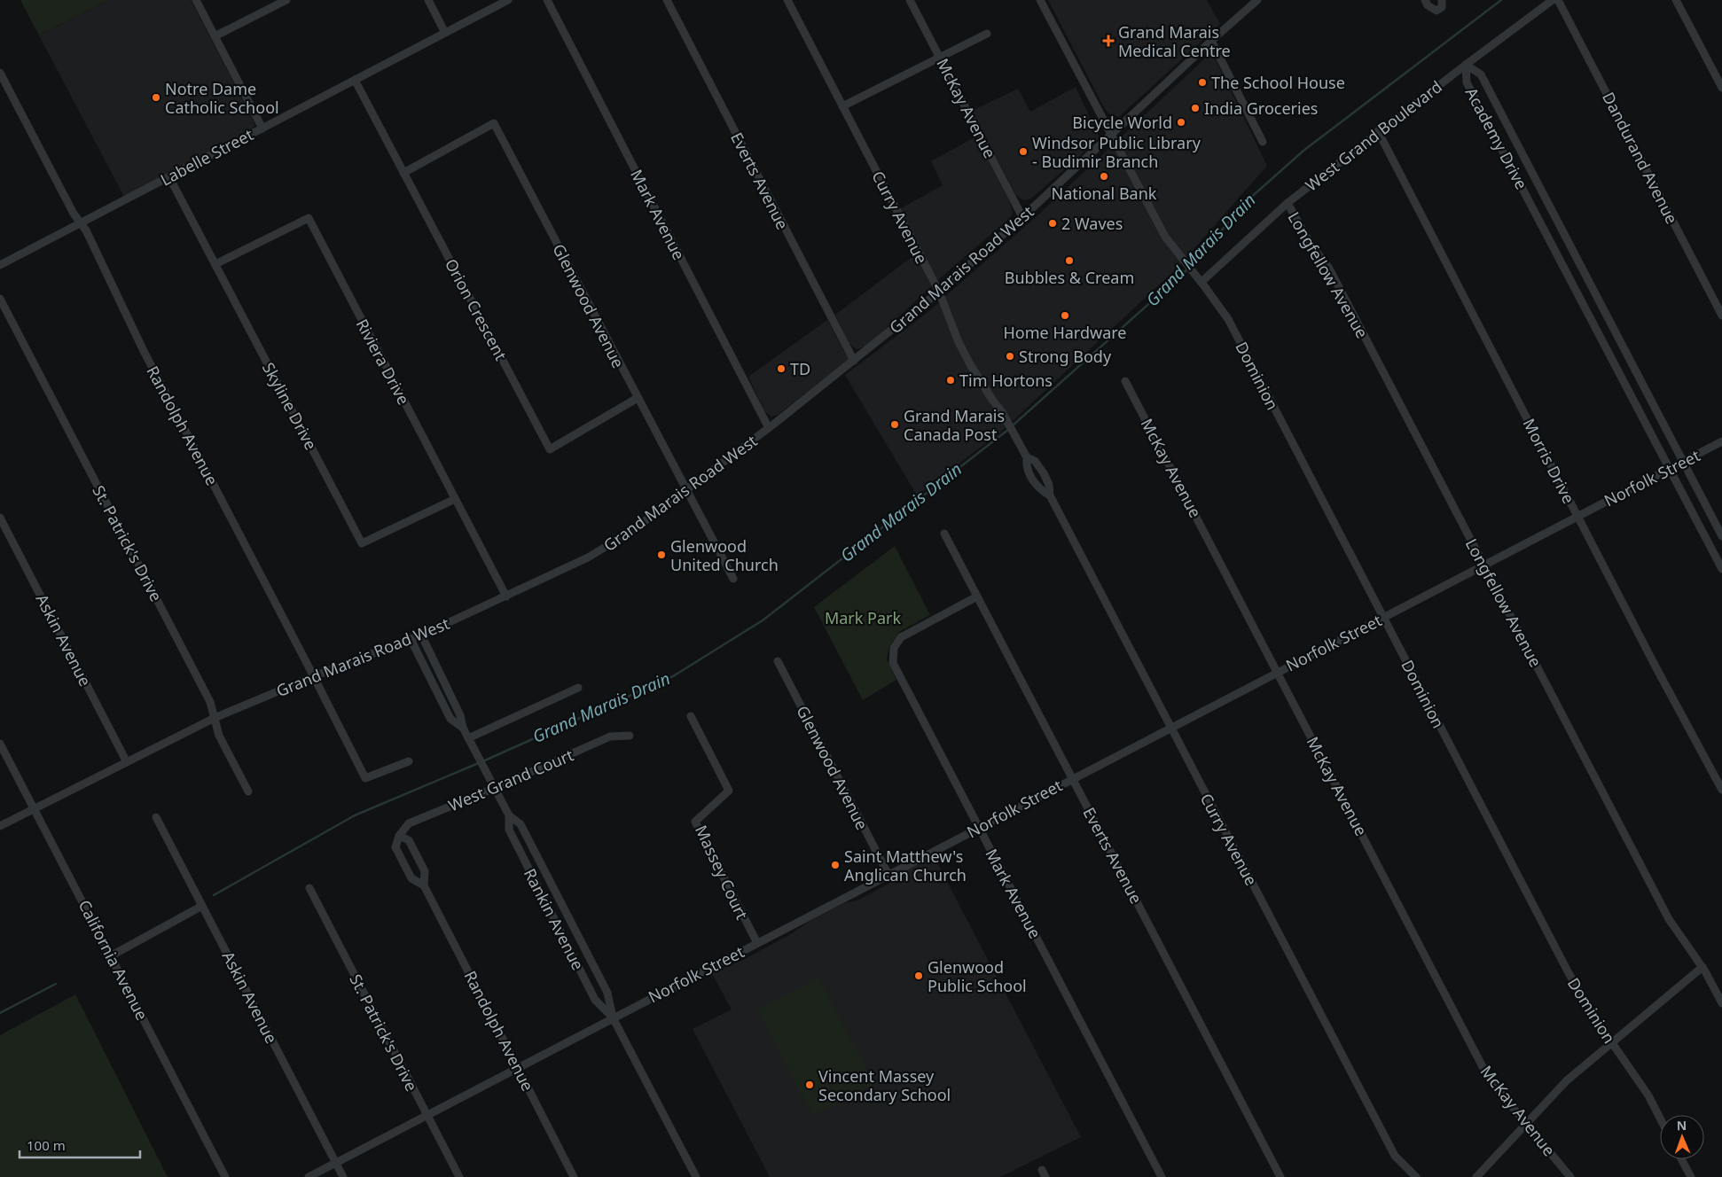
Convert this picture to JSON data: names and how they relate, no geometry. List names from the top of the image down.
{
  "streets": {
    "street": [
      "McKay Avenue",
      "West Grand Boulevard",
      "Academy Drive",
      "Labelle Street",
      "Dandurand Avenue",
      "Everts Avenue",
      "Mark Avenue",
      "Curry Avenue",
      "Grand Marais Road West",
      "Longfellow Avenue",
      "Glenwood Avenue",
      "Orion Crescent",
      "Riviera Drive",
      "Dominion",
      "Skyline Drive",
      "Randolph Avenue",
      "Morris Drive",
      "Norfolk Street",
      "St. Patrick's Drive",
      "Askin Avenue",
      "West Grand Court",
      "Massey Court",
      "Rankin Avenue",
      "California Avenue"
    ]
  },
  "crossings": [
    ["McKay Avenue", "Grand Marais Road West"],
    ["McKay Avenue", "Norfolk Street"],
    ["West Grand Boulevard", "Academy Drive"],
    ["West Grand Boulevard", "Longfellow Avenue"],
    ["West Grand Boulevard", "Dominion"],
    ["West Grand Boulevard", "Morris Drive"],
    ["Academy Drive", "Norfolk Street"],
    ["Labelle Street", "Orion Crescent"],
    ["Labelle Street", "Skyline Drive"],
    ["Labelle Street", "Randolph Avenue"],
    ["Everts Avenue", "Mark Avenue"],
    ["Everts Avenue", "Grand Marais Road West"],
    ["Everts Avenue", "Norfolk Street"],
    ["Mark Avenue", "Grand Marais Road West"],
    ["Mark Avenue", "Norfolk Street"],
    ["Curry Avenue", "Grand Marais Road West"],
    ["Curry Avenue", "Norfolk Street"],
    ["Grand Marais Road West", "Glenwood Avenue"],
    ["Grand Marais Road West", "Riviera Drive"],
    ["Grand Marais Road West", "Dominion"],
    ["Grand Marais Road West", "Randolph Avenue"],
    ["Grand Marais Road West", "St. Patrick's Drive"],
    ["Grand Marais Road West", "Askin Avenue"],
    ["Grand Marais Road West", "Rankin Avenue"],
    ["Grand Marais Road West", "California Avenue"],
    ["Longfellow Avenue", "Norfolk Street"],
    ["Glenwood Avenue", "Orion Crescent"],
    ["Glenwood Avenue", "Norfolk Street"],
    ["Riviera Drive", "Skyline Drive"],
    ["Dominion", "Norfolk Street"],
    ["Randolph Avenue", "Norfolk Street"],
    ["Randolph Avenue", "West Grand Court"],
    ["Morris Drive", "Norfolk Street"],
    ["Norfolk Street", "St. Patrick's Drive"],
    ["Norfolk Street", "Askin Avenue"],
    ["Norfolk Street", "Massey Court"],
    ["Norfolk Street", "Rankin Avenue"],
    ["West Grand Court", "Rankin Avenue"]
  ],
  "water": ["Grand Marais Drain"],
  "parks": ["Mark Park"],
  "places": {
    "health": ["Grand Marais Medical Centre"],
    "other": [
      "The School House",
      "Notre Dame Catholic School",
      "India Groceries",
      "Bicycle World",
      "Windsor Public Library - Budimir Branch",
      "National Bank",
      "2 Waves",
      "Bubbles & Cream",
      "Home Hardware",
      "Strong Body",
      "TD",
      "Tim Hortons",
      "Grand Marais Canada Post",
      "Glenwood United Church",
      "Saint Matthew's Anglican Church",
      "Glenwood Public School",
      "Vincent Massey Secondary School"
    ]
  },
  "scale_bar": "100 m",
  "north": "top"
}
